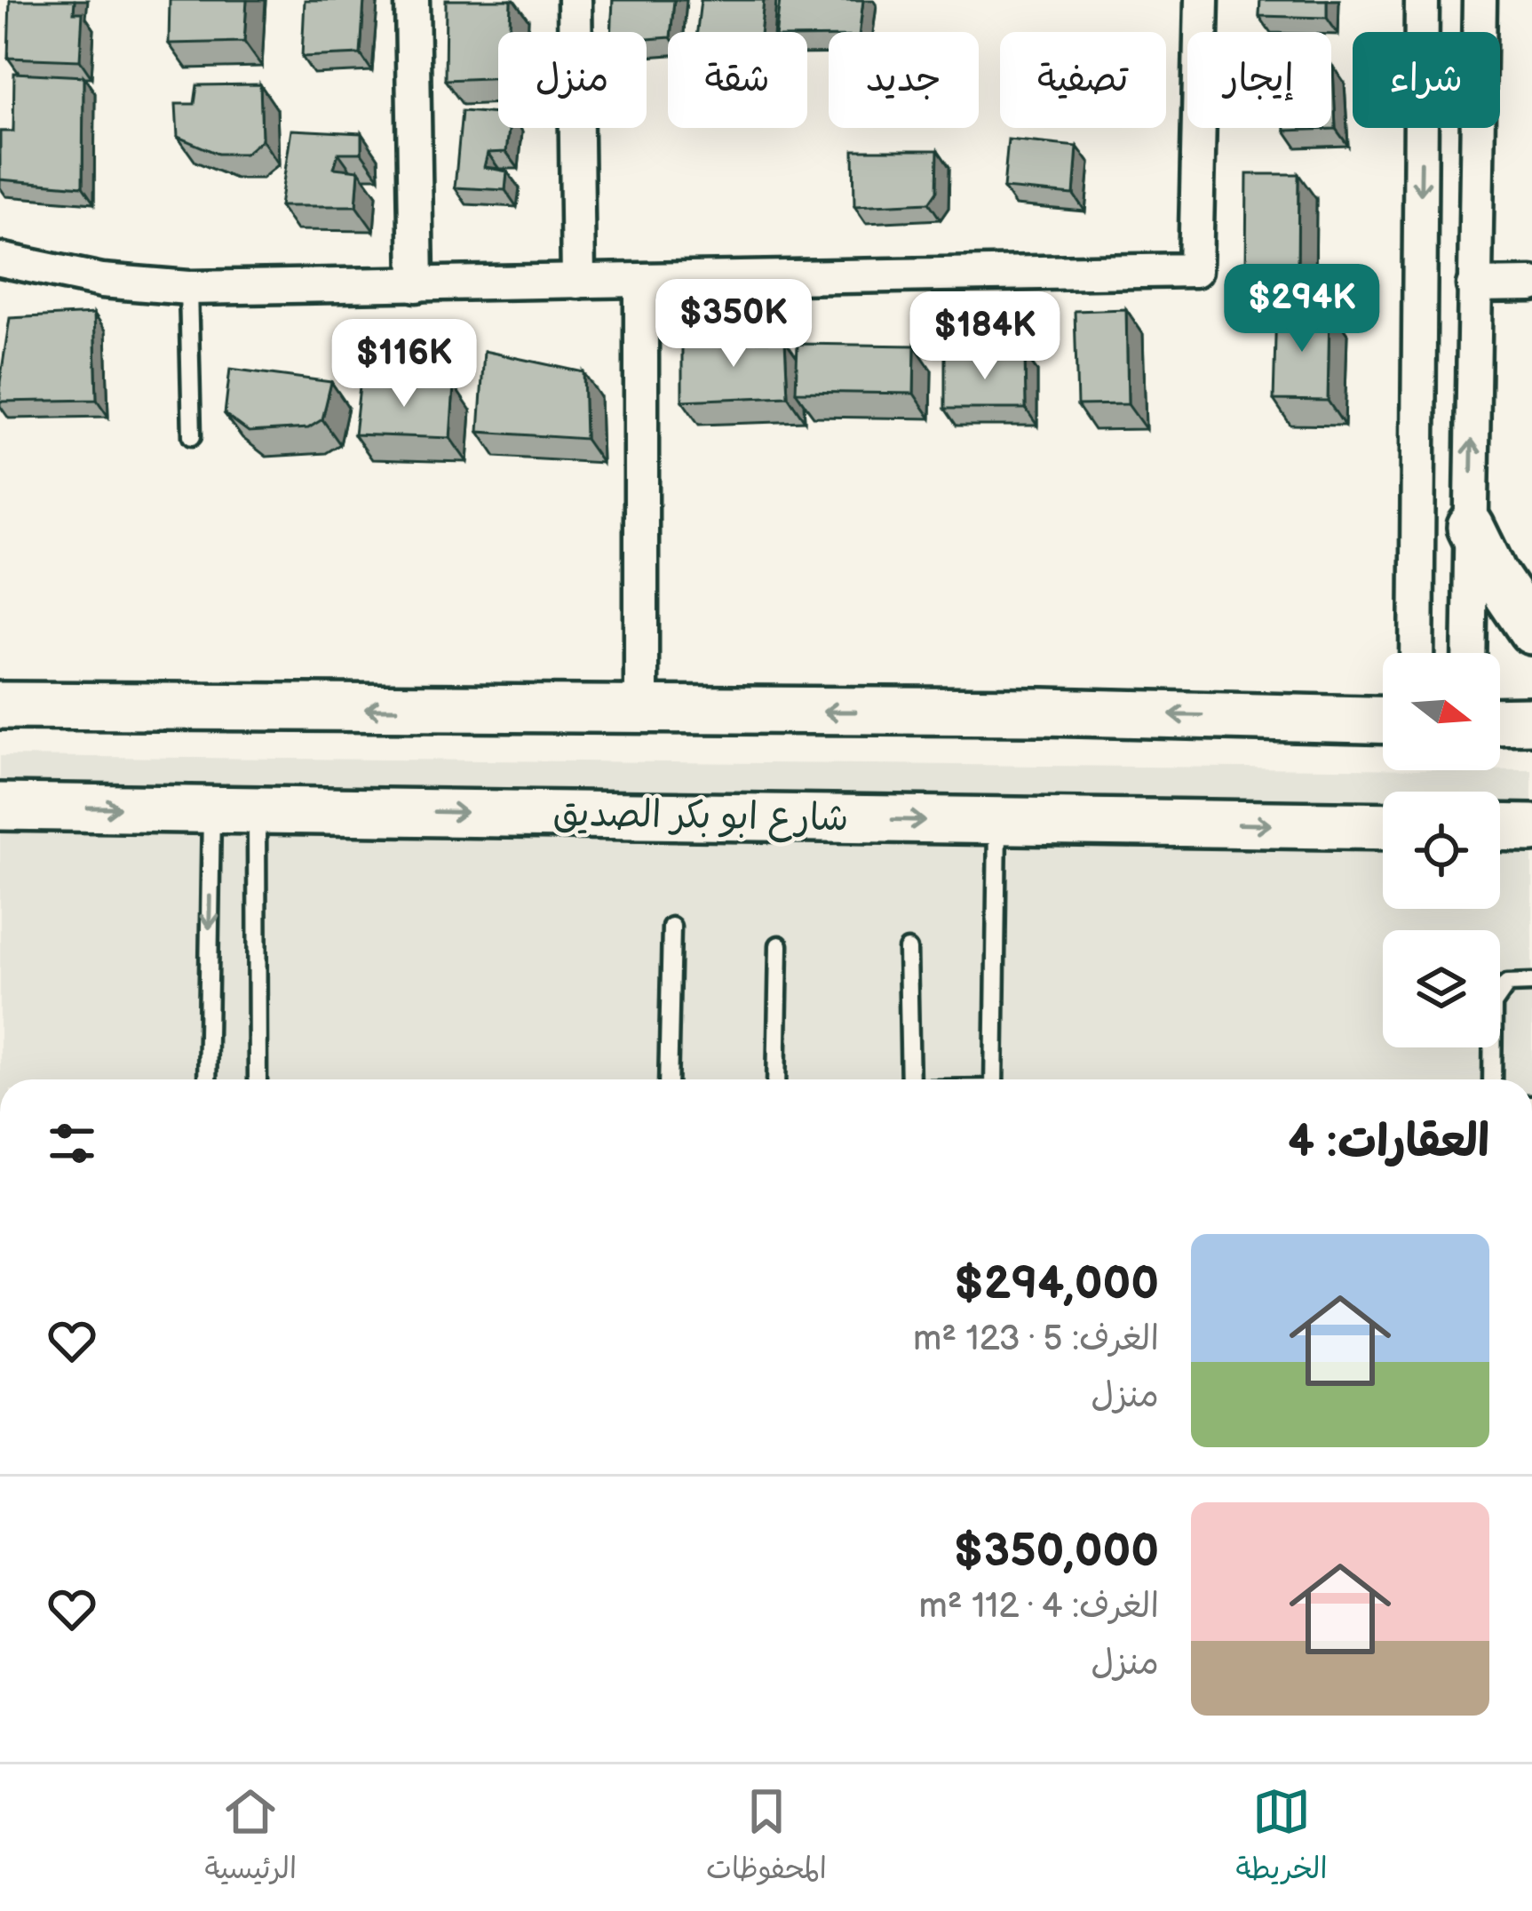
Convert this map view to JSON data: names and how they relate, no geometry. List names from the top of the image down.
{
  "streets": {
    "main road": ["شارع ابو بكر الصديق"]
  },
  "north": "right",
  "page": {
    "chip": [
      "شراء",
      "إيجار",
      "تصفية",
      "جديد",
      "شقة",
      "منزل"
    ],
    "price": [
      "$294K",
      "$350K",
      "$184K",
      "$116K"
    ],
    "heading": "العقارات: 4",
    "list": [
      {
        "name": "$294,000",
        "note": "الغرف: 5 · 123 m² · منزل"
      },
      {
        "name": "$350,000",
        "note": "الغرف: 4 · 112 m² · منزل"
      }
    ],
    "tabs": ["الخريطة", "المحفوظات", "الرئيسية"]
  }
}
